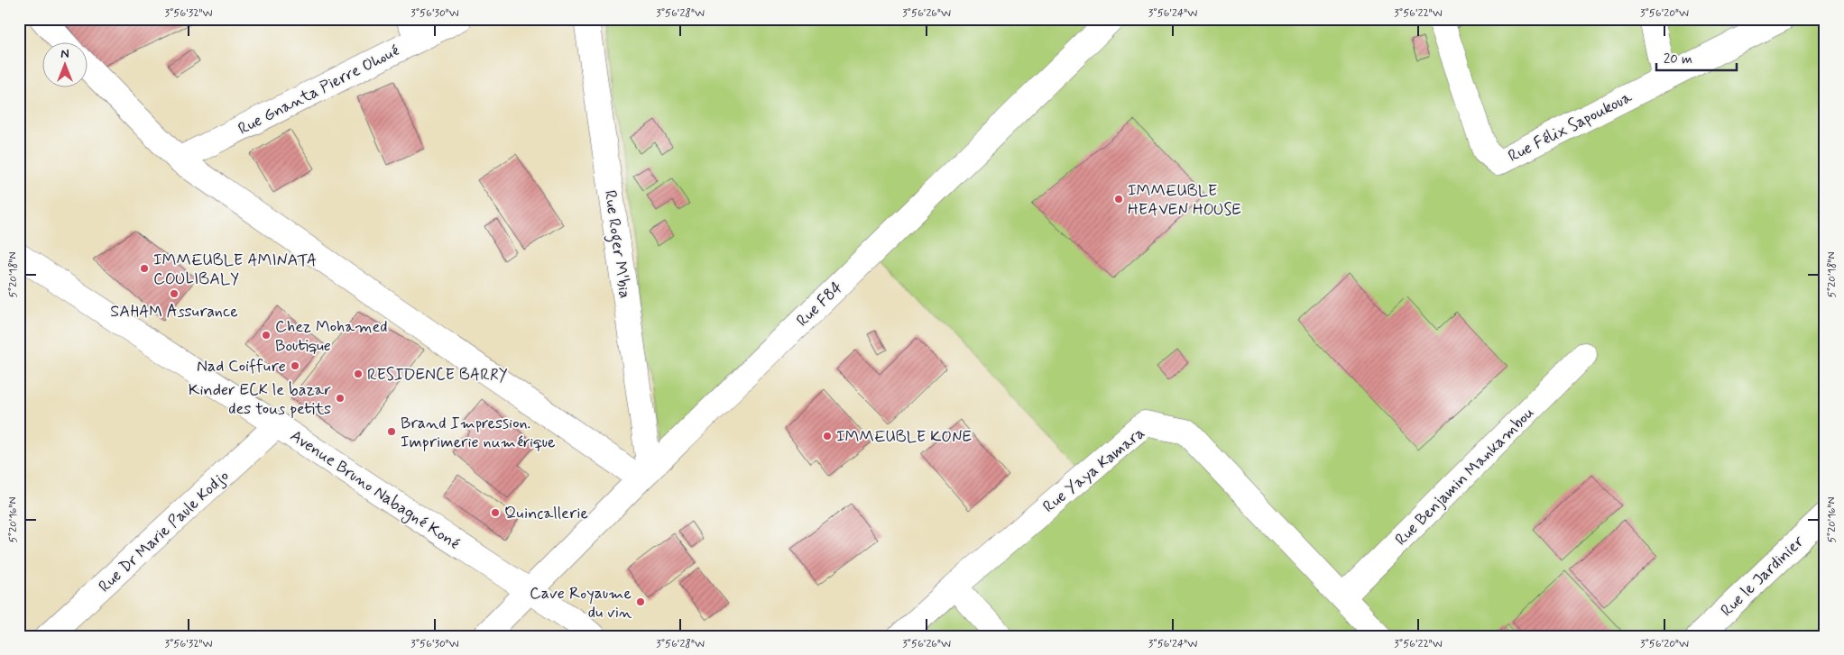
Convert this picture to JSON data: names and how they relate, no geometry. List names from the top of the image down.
{
  "streets": {
    "street": [
      "Rue Gnanta Pierre Ohoué",
      "Rue Félix Sapoukoua",
      "Rue Roger M'bia",
      "Rue F84",
      "Rue Yaya Kamara",
      "Rue Benjamin Mankambou",
      "Avenue Bruno Nabagné Koné",
      "Rue Dr Marie Paule Kodjo",
      "Rue le Jardinier"
    ]
  },
  "crossings": [
    ["Rue Roger M'bia", "Rue F84"],
    ["Rue F84", "Avenue Bruno Nabagné Koné"],
    ["Rue Yaya Kamara", "Rue Benjamin Mankambou"],
    ["Avenue Bruno Nabagné Koné", "Rue Dr Marie Paule Kodjo"]
  ],
  "places": [
    "IMMEUBLE HEAVEN HOUSE",
    "IMMEUBLE AMINATA COULIBALY",
    "SAHAM Assurance",
    "Chez Mohamed Boutique",
    "Nad Coiffure",
    "RESIDENCE BARRY",
    "Kinder ECK le bazar des tous petits",
    "Brand Impression. Imprimerie numérique",
    "IMMEUBLE KONE",
    "Quincallerie",
    "Cave Royaume du vin"
  ],
  "scale_bar": "20 m",
  "north": "top",
  "coordinates": [
    "3°56'32\"W",
    "3°56'30\"W",
    "3°56'28\"W",
    "3°56'26\"W",
    "3°56'24\"W",
    "3°56'22\"W",
    "3°56'20\"W",
    "5°20'18\"N",
    "5°20'16\"N"
  ]
}
